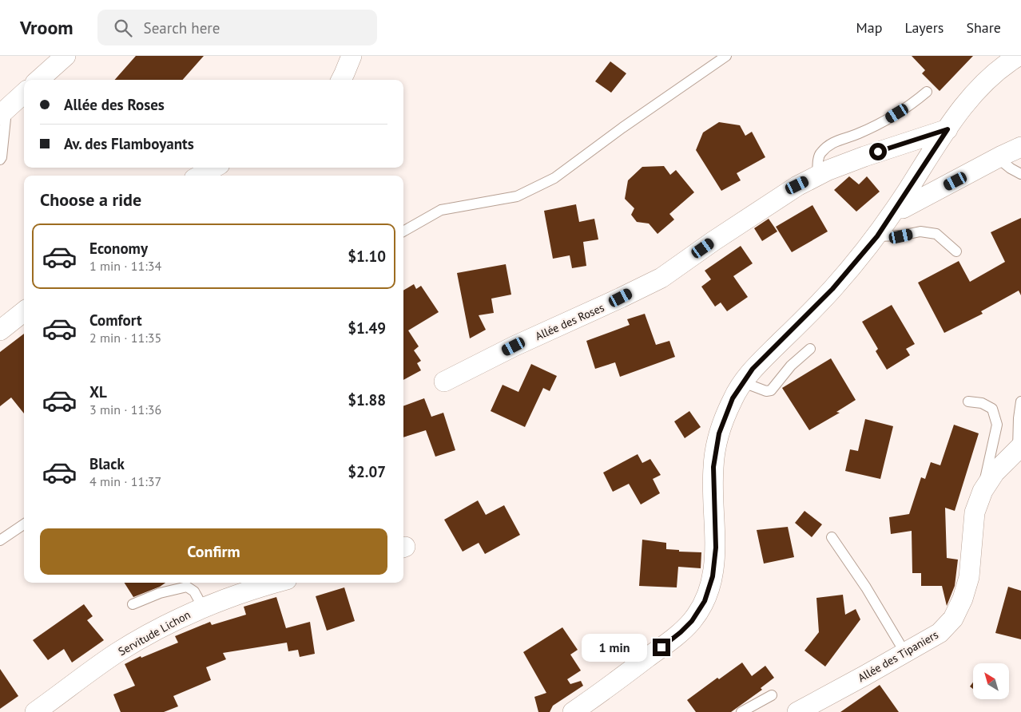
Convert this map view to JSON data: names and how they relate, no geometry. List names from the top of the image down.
{
  "streets": {
    "street": ["Allée des Roses", "Servitude Lichon", "Allée des Tipaniers"]
  },
  "north": "top left",
  "page": {
    "header": "Vroom",
    "search": "Search here",
    "nav": ["Map", "Layers", "Share"],
    "banner": ["Allée des Roses", "Av. des Flamboyants"],
    "heading": "Choose a ride",
    "list": [
      {
        "name": "Economy",
        "note": "1 min · 11:34",
        "value": "$1.10"
      },
      {
        "name": "Comfort",
        "note": "2 min · 11:35",
        "value": "$1.49"
      },
      {
        "name": "XL",
        "note": "3 min · 11:36",
        "value": "$1.88"
      },
      {
        "name": "Black",
        "note": "4 min · 11:37",
        "value": "$2.07"
      }
    ],
    "buttons": "Confirm",
    "bubble": "1 min"
  }
}
